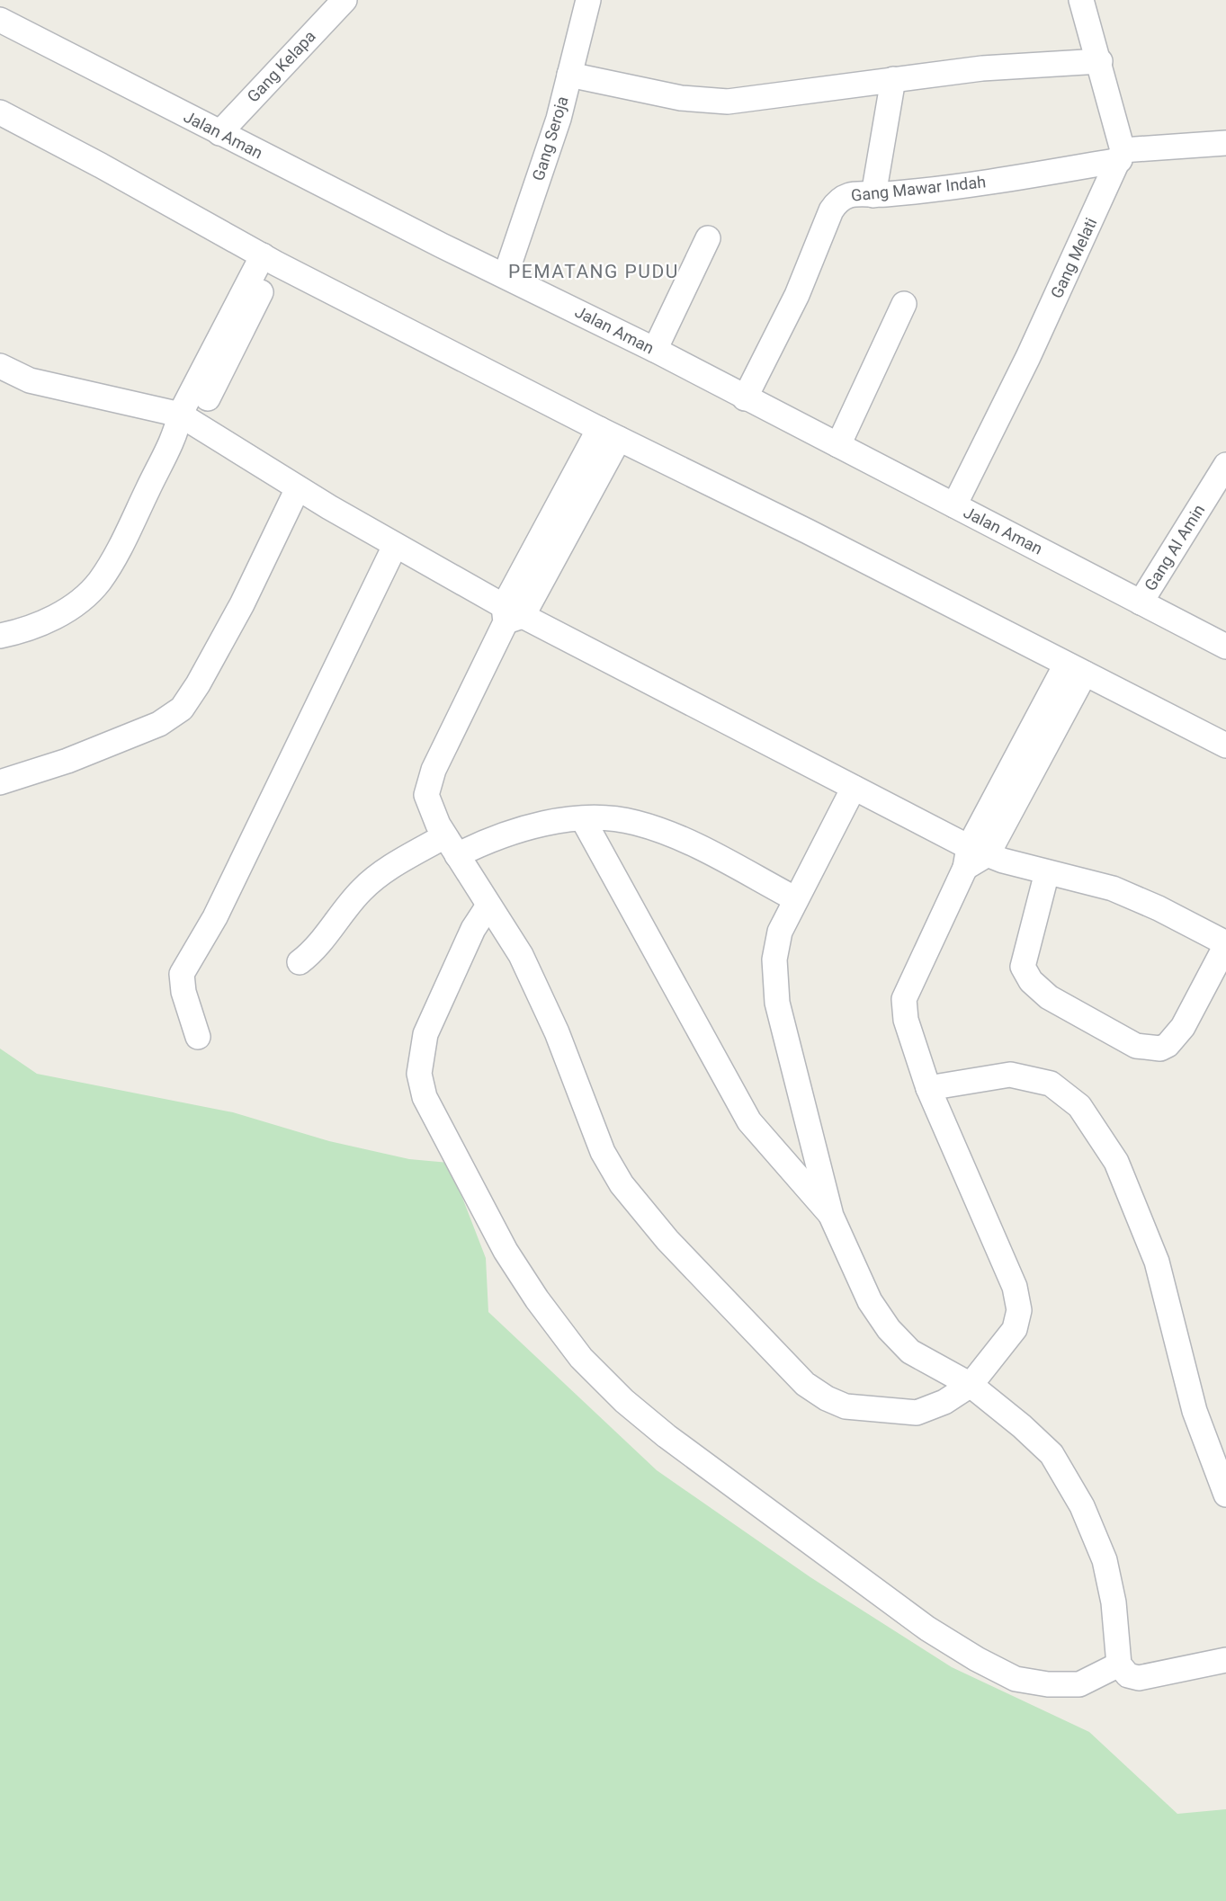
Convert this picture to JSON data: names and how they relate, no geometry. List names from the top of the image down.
{
  "streets": {
    "street": [
      "Gang Kelapa",
      "Jalan Aman",
      "Gang Seroja",
      "Gang Mawar Indah",
      "Gang Melati",
      "Gang Al Amin"
    ]
  },
  "crossings": [
    ["Gang Kelapa", "Jalan Aman"],
    ["Jalan Aman", "Gang Seroja"],
    ["Jalan Aman", "Gang Mawar Indah"],
    ["Jalan Aman", "Gang Melati"],
    ["Jalan Aman", "Gang Al Amin"],
    ["Gang Mawar Indah", "Gang Melati"]
  ],
  "districts": ["PEMATANG PUDU"]
}
